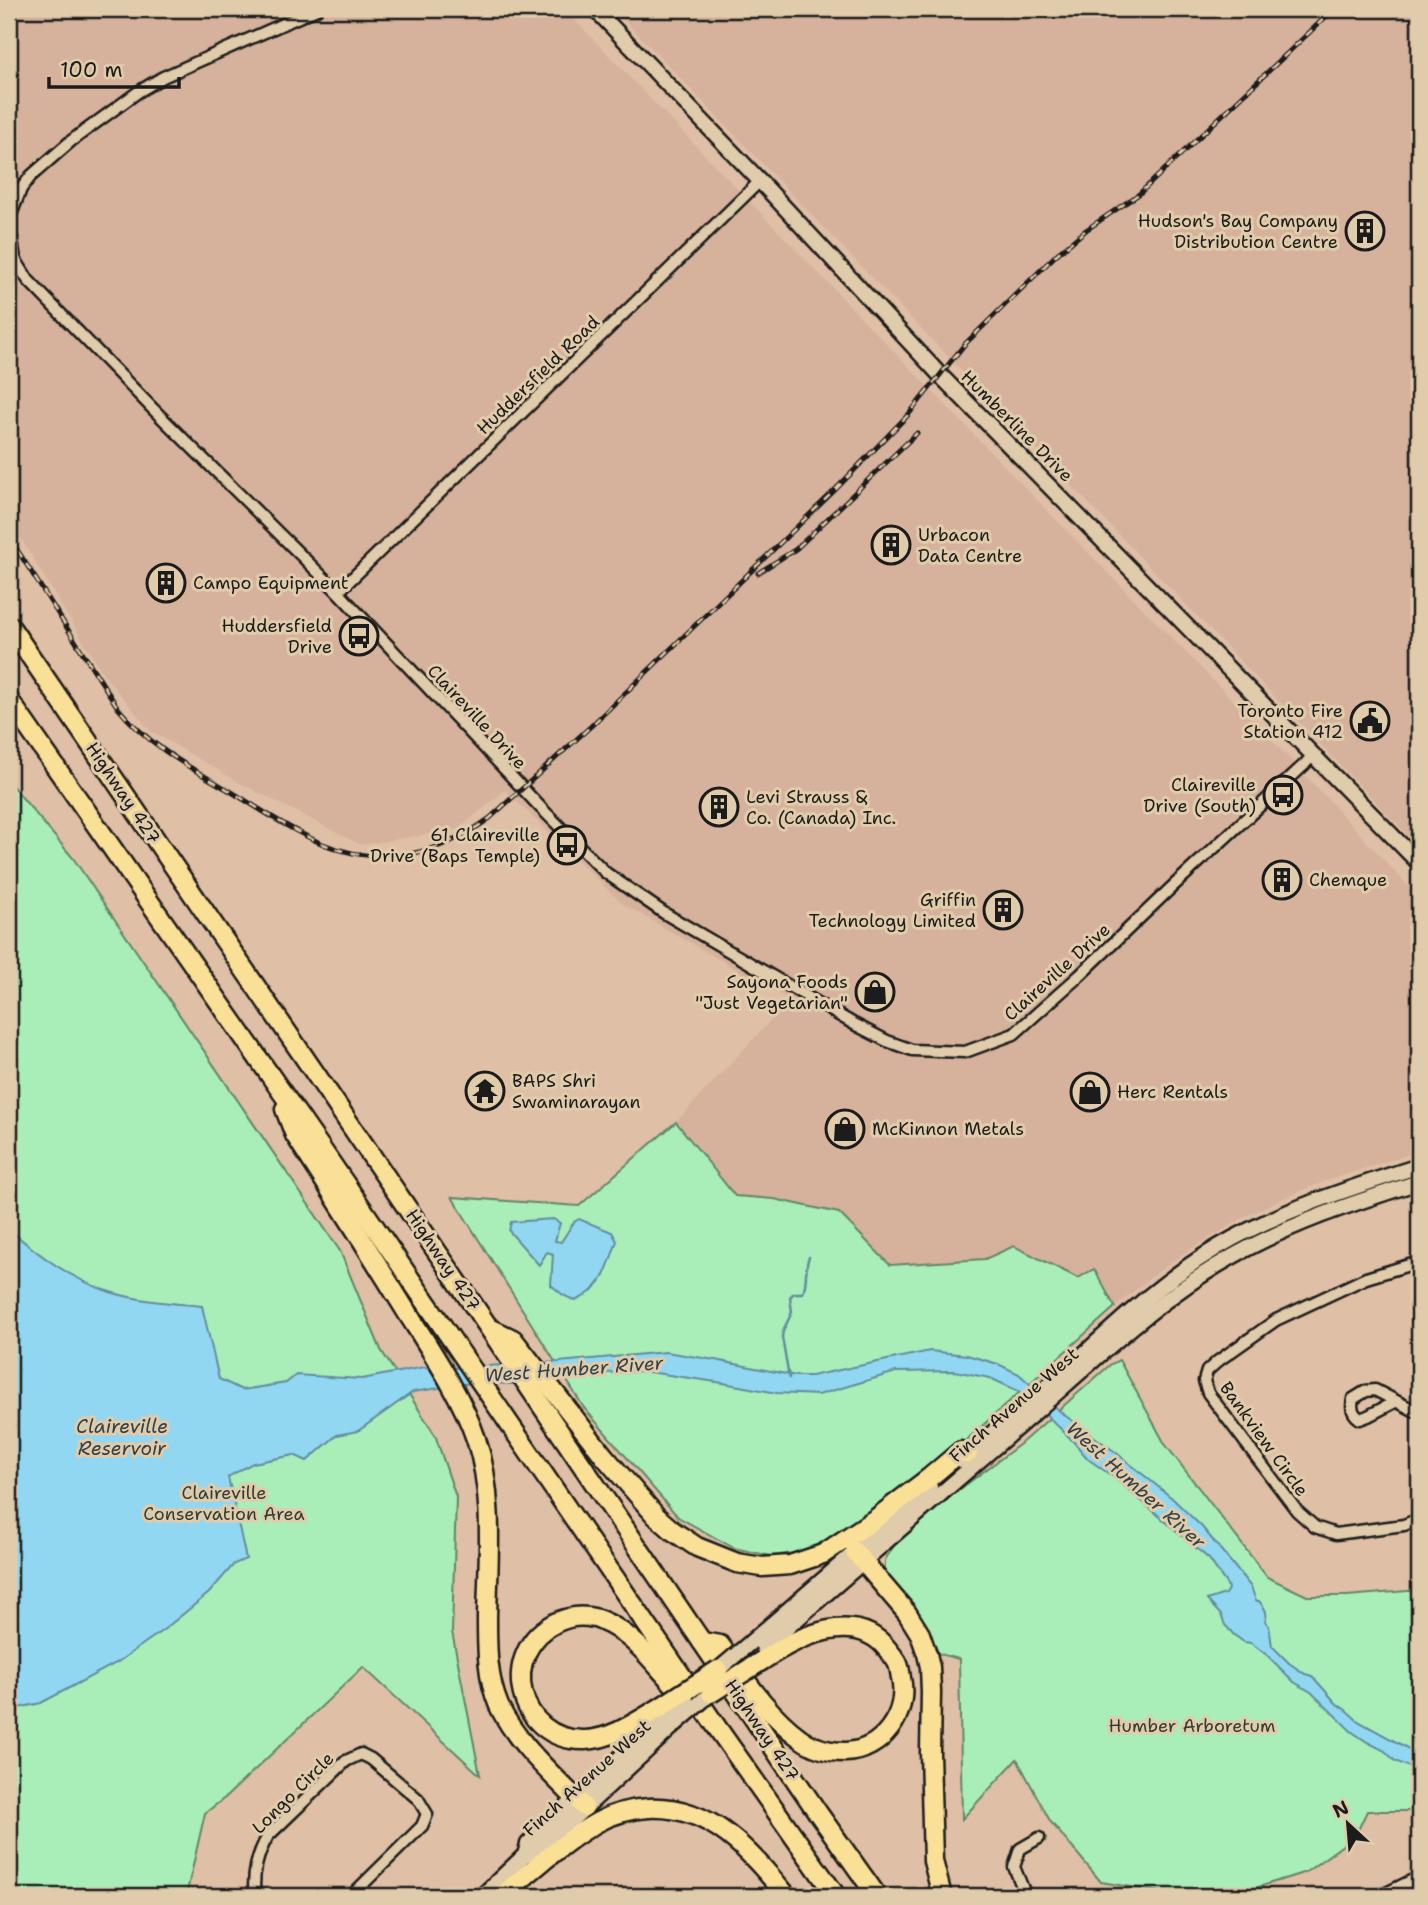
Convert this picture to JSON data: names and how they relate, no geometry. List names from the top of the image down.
{
  "streets": {
    "highway": ["Highway 427"],
    "main road": ["Humberline Drive", "Finch Avenue West"],
    "street": [
      "Huddersfield Road",
      "Claireville Drive",
      "Bankview Circle",
      "Longo Circle"
    ]
  },
  "crossings": [
    ["Huddersfield Road", "Humberline Drive"],
    ["Huddersfield Road", "Claireville Drive"],
    ["Humberline Drive", "Claireville Drive"]
  ],
  "water": ["West Humber River", "Claireville Reservoir"],
  "parks": ["Claireville Conservation Area", "Humber Arboretum"],
  "places": {
    "building": [
      "Hudson's Bay Company Distribution Centre",
      "Urbacon Data Centre",
      "Campo Equipment",
      "Levi Strauss & Co. (Canada) Inc.",
      "Chemque",
      "Griffin Technology Limited"
    ],
    "bus stop": ["Huddersfield Drive", "Claireville Drive (South)", "61 Claireville Drive (Baps Temple)"],
    "public building": ["Toronto Fire Station 412"],
    "shop": ["Sayona Foods \"Just Vegetarian\"", "Herc Rentals", "McKinnon Metals"],
    "temple": ["BAPS Shri Swaminarayan"]
  },
  "scale_bar": "100 m",
  "north": "top left"
}
